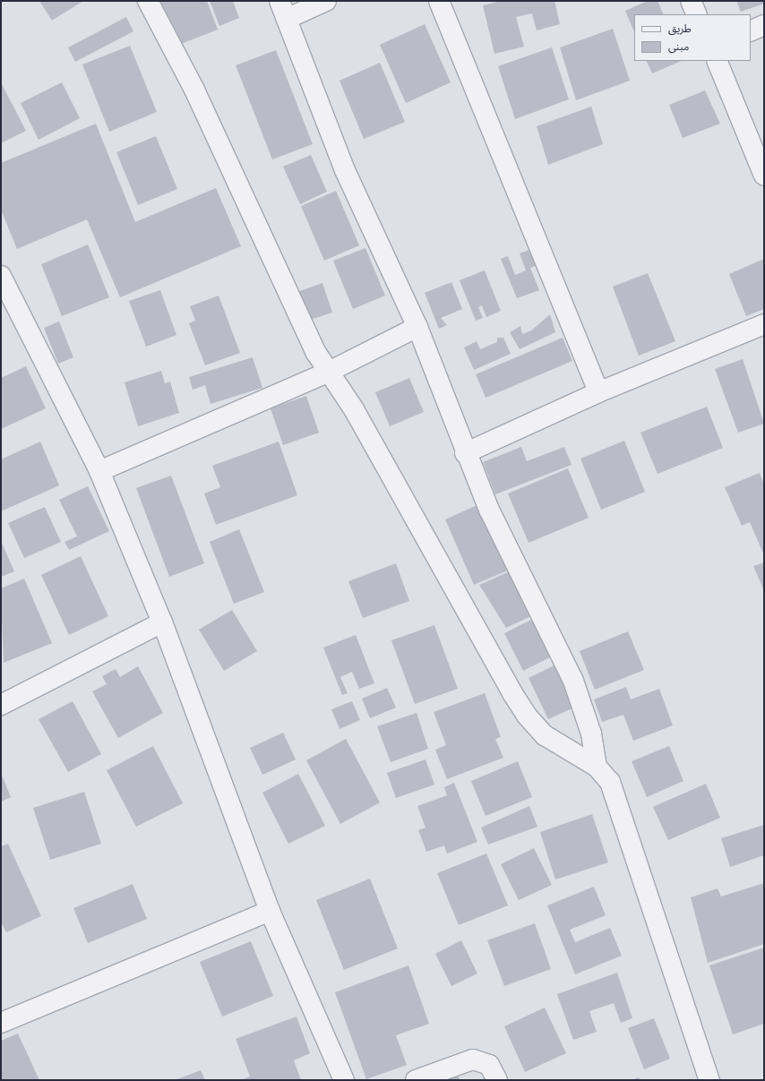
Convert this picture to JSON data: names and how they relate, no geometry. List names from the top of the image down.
{
  "legend": ["طريق", "مبنى"]
}
